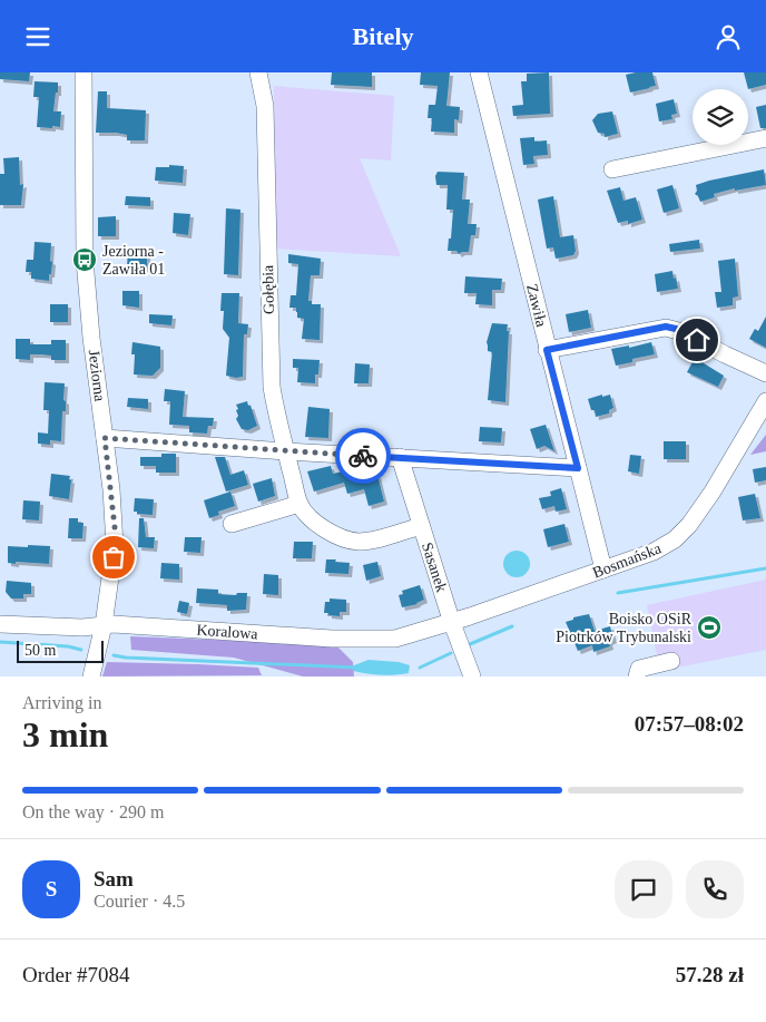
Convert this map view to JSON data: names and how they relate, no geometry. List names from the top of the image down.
{
  "streets": {
    "street": [
      "Gołębia",
      "Zawiła",
      "Jeziorna",
      "Bosmańska",
      "Sasanek",
      "Koralowa"
    ]
  },
  "crossings": [
    ["Zawiła", "Bosmańska"],
    ["Jeziorna", "Koralowa"],
    ["Bosmańska", "Sasanek"],
    ["Bosmańska", "Koralowa"],
    ["Sasanek", "Koralowa"]
  ],
  "places": {
    "bus stop": ["Jeziorna - Zawiła 01"],
    "sports": ["Boisko OSiR Piotrków Trybunalski"]
  },
  "scale_bar": "50 m",
  "page": {
    "header": "Bitely",
    "scale": "50 m",
    "heading": ["3 min", "Arriving in", "07:57–08:02"],
    "panel": [
      "Sam",
      "Courier · 4.5",
      "Order #7084",
      "57.28 zł"
    ],
    "bar": "On the way · 290 m",
    "round": "S"
  }
}
